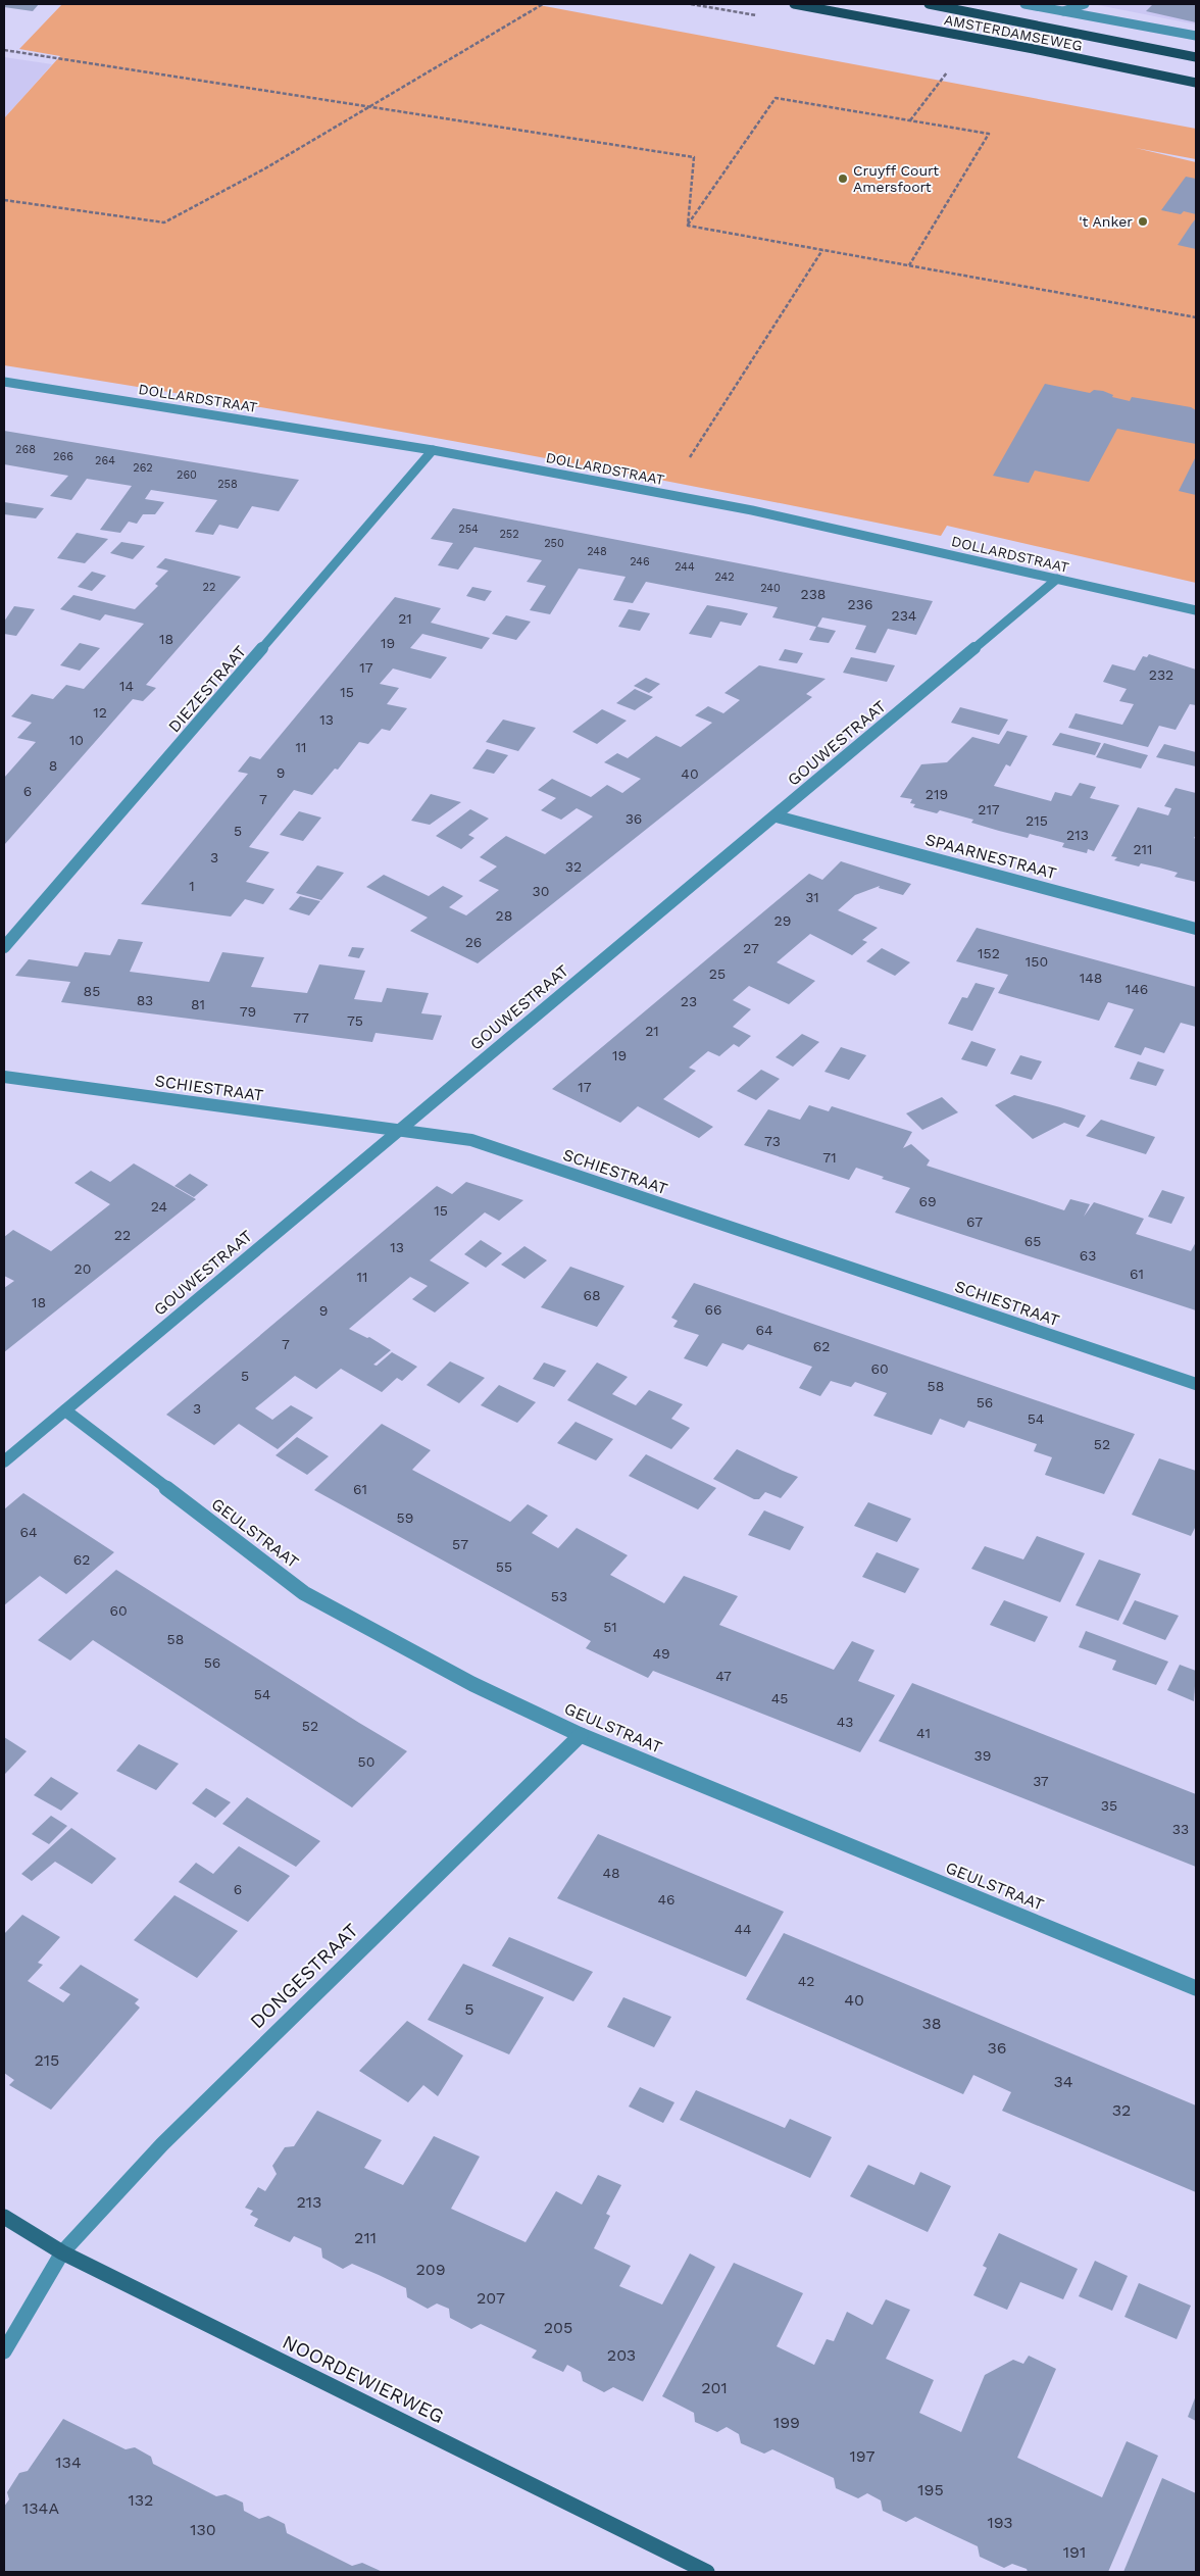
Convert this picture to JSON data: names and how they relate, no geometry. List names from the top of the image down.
{
  "streets": {
    "main road": ["AMSTERDAMSEWEG"],
    "street": [
      "DOLLARDSTRAAT",
      "DIEZESTRAAT",
      "GOUWESTRAAT",
      "SPAARNESTRAAT",
      "SCHIESTRAAT",
      "GEULSTRAAT",
      "DONGESTRAAT",
      "NOORDEWIERWEG"
    ]
  },
  "crossings": [
    ["DOLLARDSTRAAT", "DIEZESTRAAT"],
    ["DOLLARDSTRAAT", "GOUWESTRAAT"],
    ["GOUWESTRAAT", "SPAARNESTRAAT"],
    ["GOUWESTRAAT", "SCHIESTRAAT"],
    ["GOUWESTRAAT", "GEULSTRAAT"],
    ["GEULSTRAAT", "DONGESTRAAT"],
    ["DONGESTRAAT", "NOORDEWIERWEG"]
  ],
  "places": ["Cruyff Court Amersfoort", "'t Anker"],
  "house_numbers": [
    "268",
    "266",
    "264",
    "262",
    "260",
    "258",
    "254",
    "252",
    "250",
    "248",
    "246",
    "244",
    "242",
    "22",
    "240",
    "238",
    "236",
    "234",
    "21",
    "18",
    "19",
    "17",
    "232",
    "14",
    "15",
    "12",
    "13",
    "10",
    "11",
    "8",
    "9",
    "40",
    "6",
    "219",
    "7",
    "217",
    "36",
    "215",
    "5",
    "213",
    "211",
    "3",
    "32",
    "1",
    "30",
    "31",
    "28",
    "29",
    "26",
    "27",
    "152",
    "150",
    "25",
    "148",
    "146",
    "85",
    "83",
    "23",
    "81",
    "79",
    "77",
    "75",
    "21",
    "19",
    "17",
    "73",
    "71",
    "69",
    "24",
    "15",
    "67",
    "22",
    "65",
    "13",
    "63",
    "20",
    "61",
    "11",
    "68",
    "18",
    "66",
    "9",
    "64",
    "7",
    "62",
    "60",
    "5",
    "58",
    "56",
    "3",
    "54",
    "52",
    "61",
    "59",
    "64",
    "57",
    "62",
    "55",
    "53",
    "60",
    "51",
    "58",
    "49",
    "56",
    "47",
    "54",
    "45",
    "43",
    "52",
    "41",
    "39",
    "50",
    "37",
    "35",
    "33",
    "48",
    "6",
    "46",
    "44",
    "42",
    "40",
    "5",
    "38",
    "36",
    "215",
    "34",
    "32",
    "213",
    "211",
    "209",
    "207",
    "205",
    "203",
    "201",
    "199",
    "197",
    "134",
    "195",
    "132",
    "134A",
    "193",
    "130",
    "191"
  ]
}
